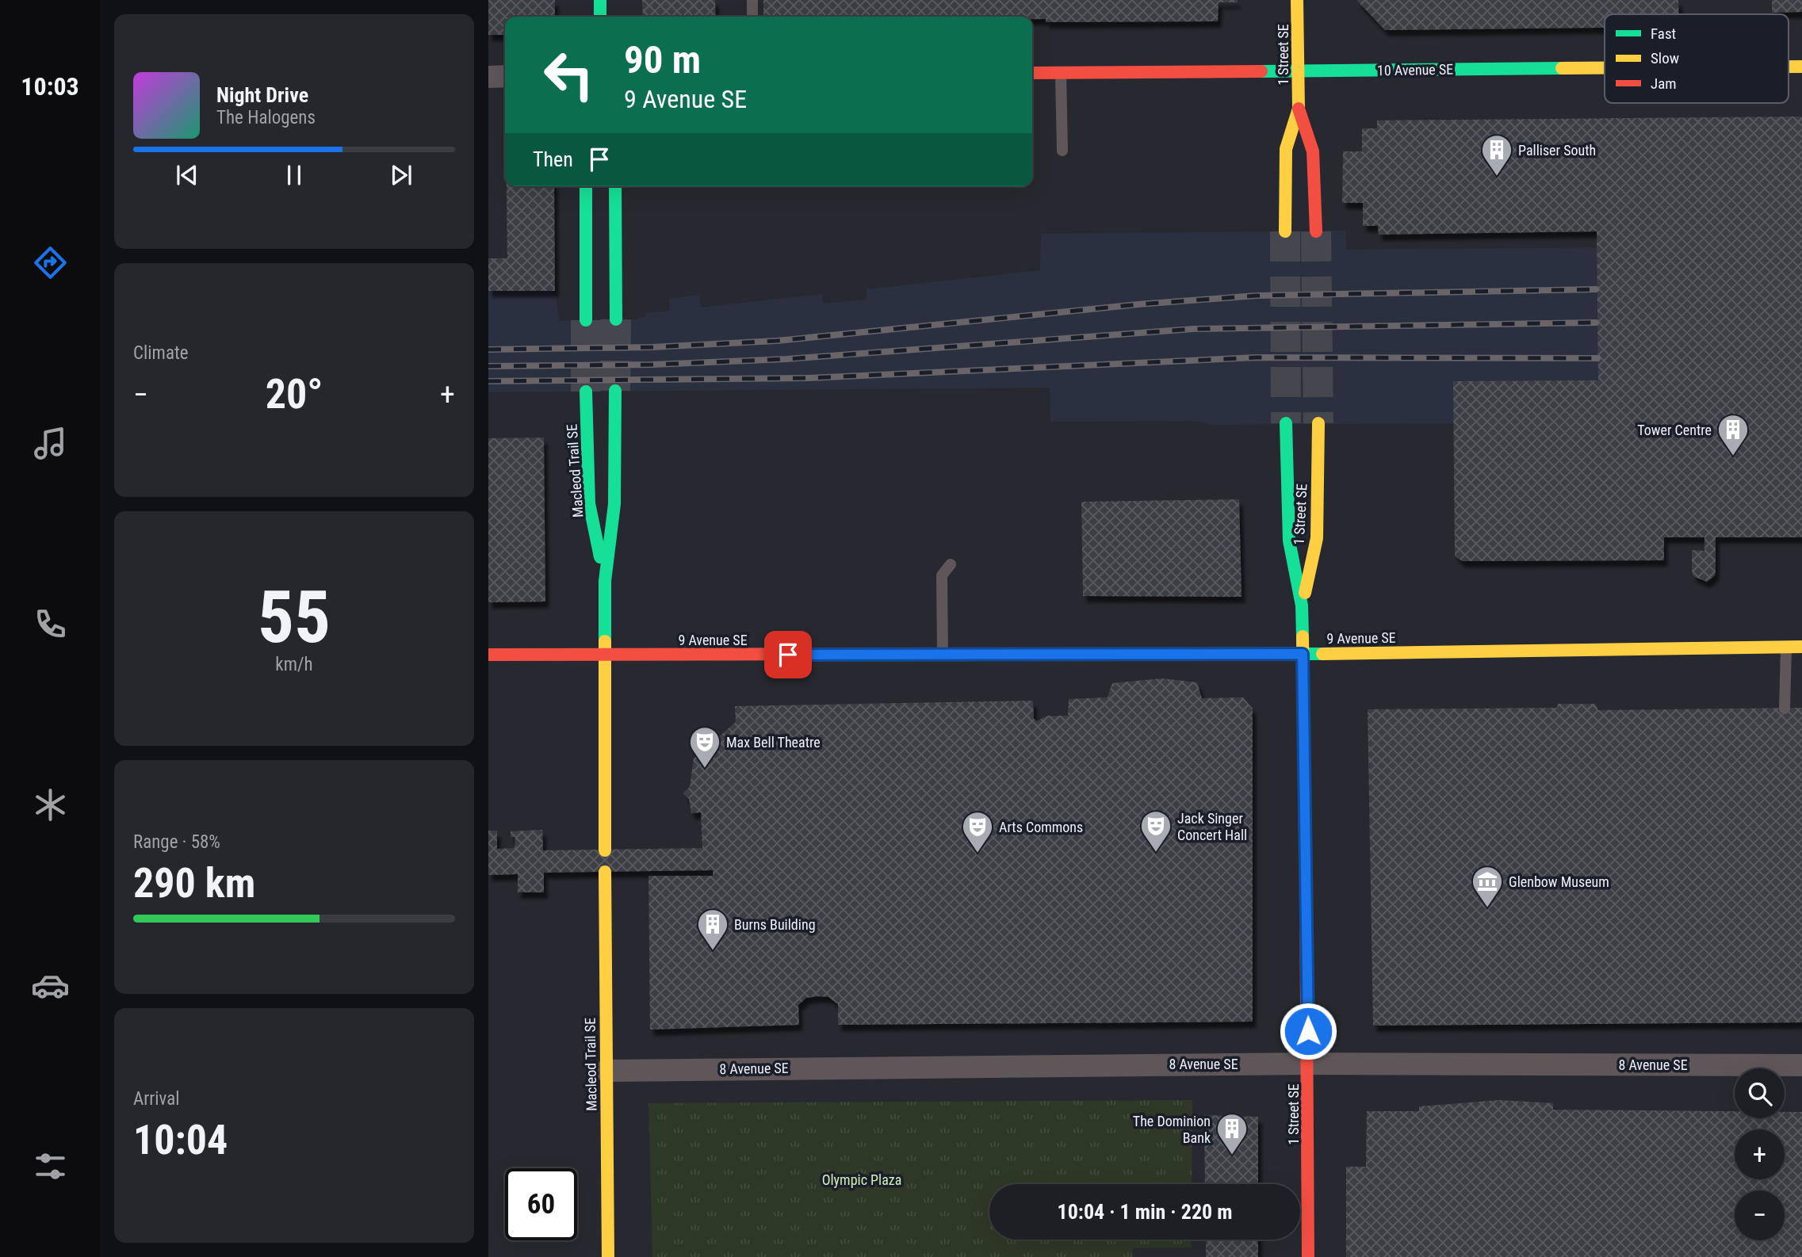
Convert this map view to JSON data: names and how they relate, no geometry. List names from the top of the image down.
{
  "streets": {
    "main road": [
      "1 Street SE",
      "10 Avenue SE",
      "Macleod Trail SE",
      "9 Avenue SE"
    ],
    "street": ["8 Avenue SE"]
  },
  "crossings": [
    ["1 Street SE", "10 Avenue SE"],
    ["1 Street SE", "9 Avenue SE"],
    ["1 Street SE", "8 Avenue SE"],
    ["Macleod Trail SE", "9 Avenue SE"],
    ["Macleod Trail SE", "8 Avenue SE"]
  ],
  "parks": ["Olympic Plaza"],
  "places": {
    "building": [
      "Palliser South",
      "Tower Centre",
      "Burns Building",
      "The Dominion Bank"
    ],
    "theatre": ["Max Bell Theatre", "Jack Singer Concert Hall", "Arts Commons"],
    "museum": ["Glenbow Museum"]
  },
  "legend": ["Fast", "Slow", "Jam"],
  "page": {
    "tabs": "10:03",
    "turn": ["90 m", "9 Avenue SE"],
    "song": ["Night Drive", "The Halogens"],
    "then": "Then",
    "tile": [
      "Climate",
      ["55", "km/h"],
      ["Range · 58%", "290 km"],
      ["Arrival", "10:04"]
    ],
    "heat": ["−", "20°", "+"],
    "map_buttons": ["+", "−"],
    "limit": "60",
    "trip": "10:04 · 1 min · 220 m"
  }
}
